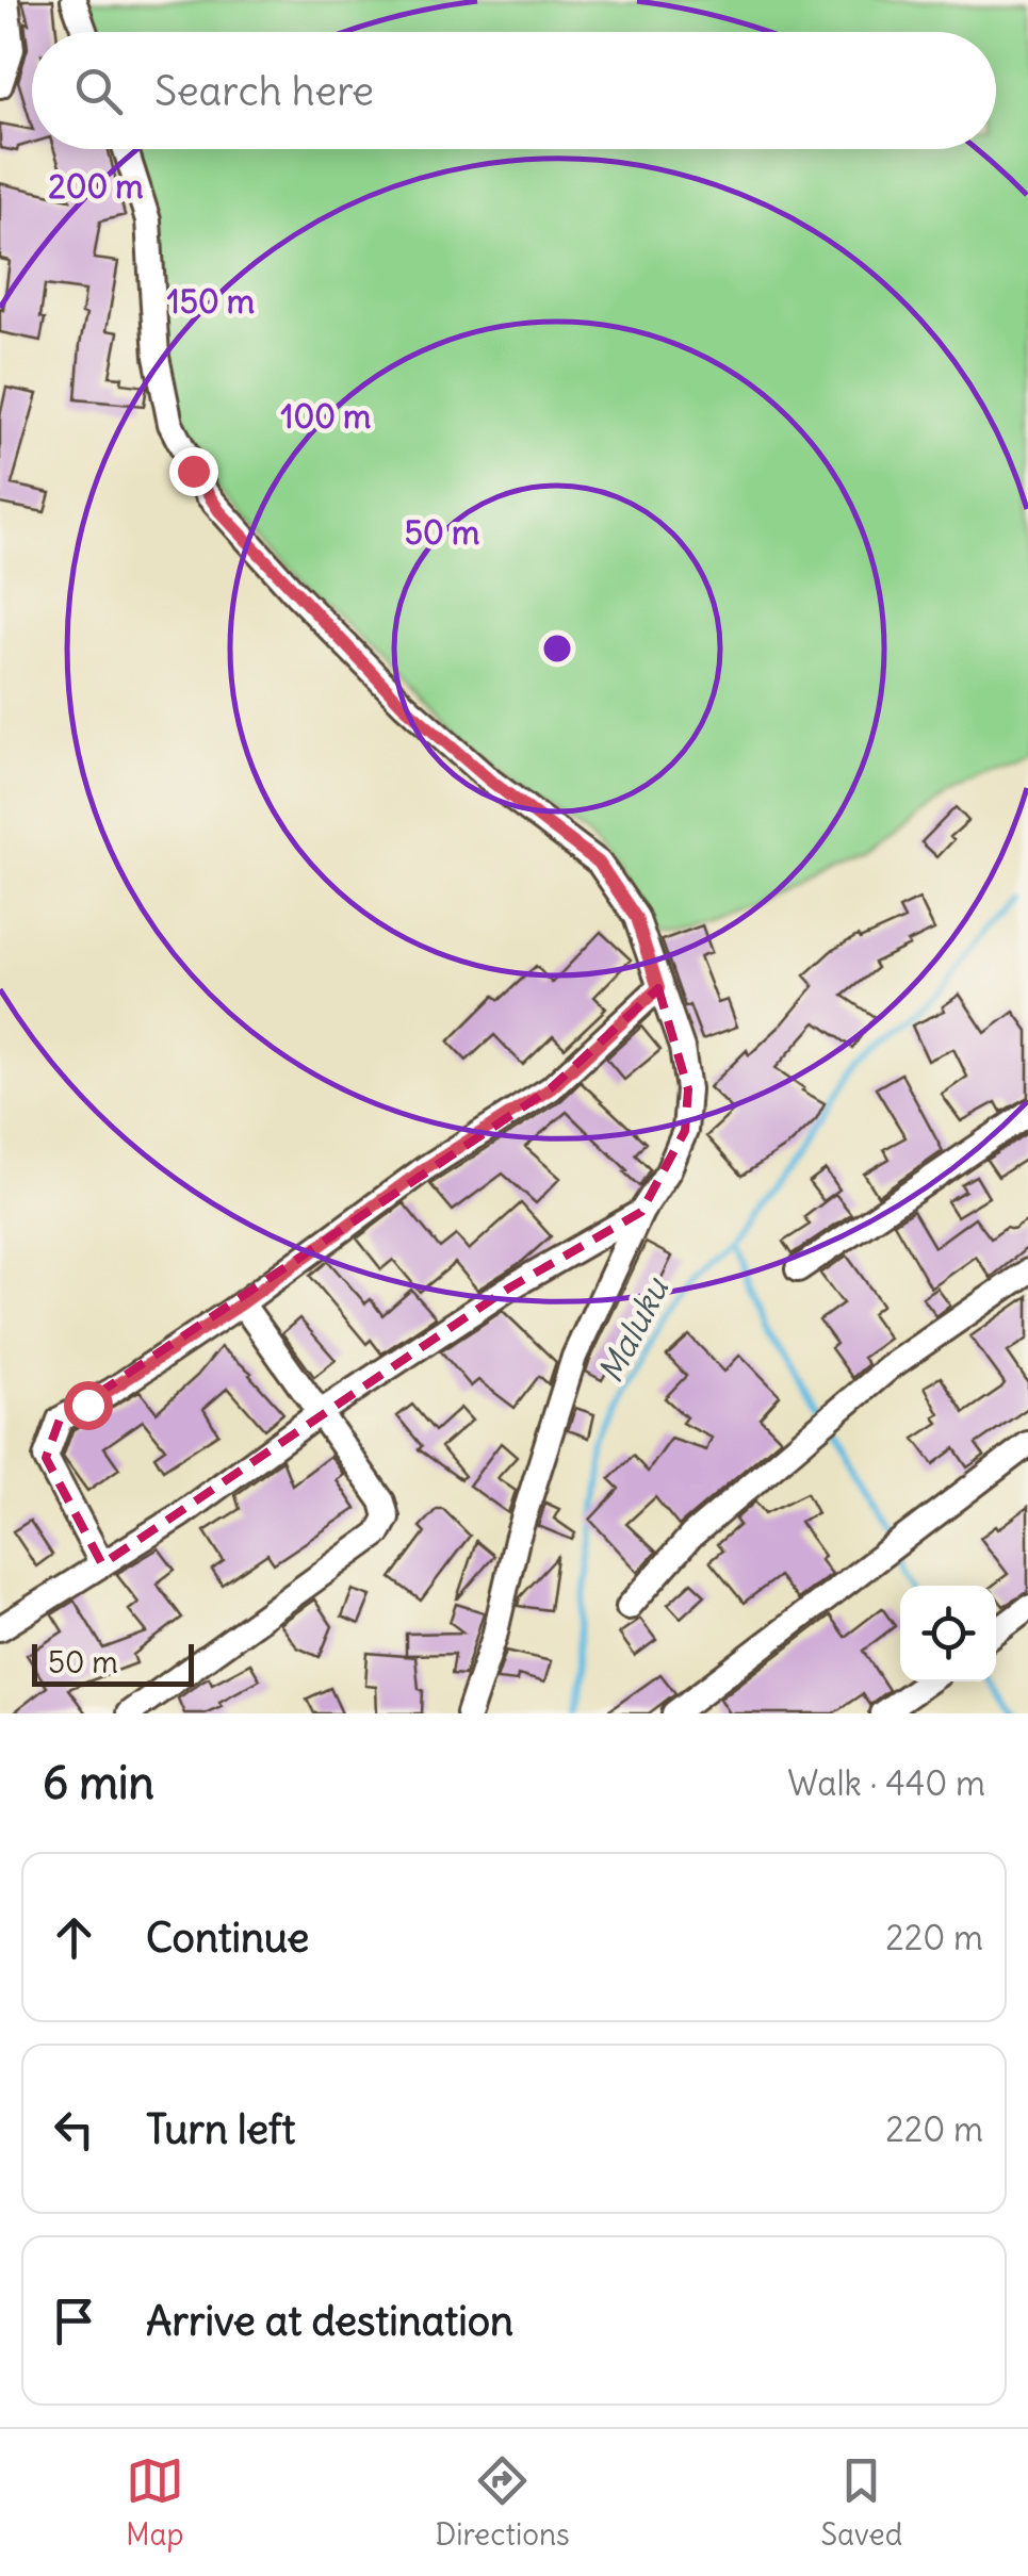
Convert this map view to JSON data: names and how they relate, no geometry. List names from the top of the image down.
{
  "water": ["Maluku"],
  "scale_bar": "50 m",
  "page": {
    "search": "Search here",
    "scale": "50 m",
    "heading": ["6 min", "Walk · 440 m"],
    "list": [
      ["Continue", "220 m"],
      ["Turn left", "220 m"],
      "Arrive at destination"
    ],
    "nav": ["Map", "Directions", "Saved"]
  },
  "rings": [
    "200 m",
    "150 m",
    "100 m",
    "50 m"
  ]
}
